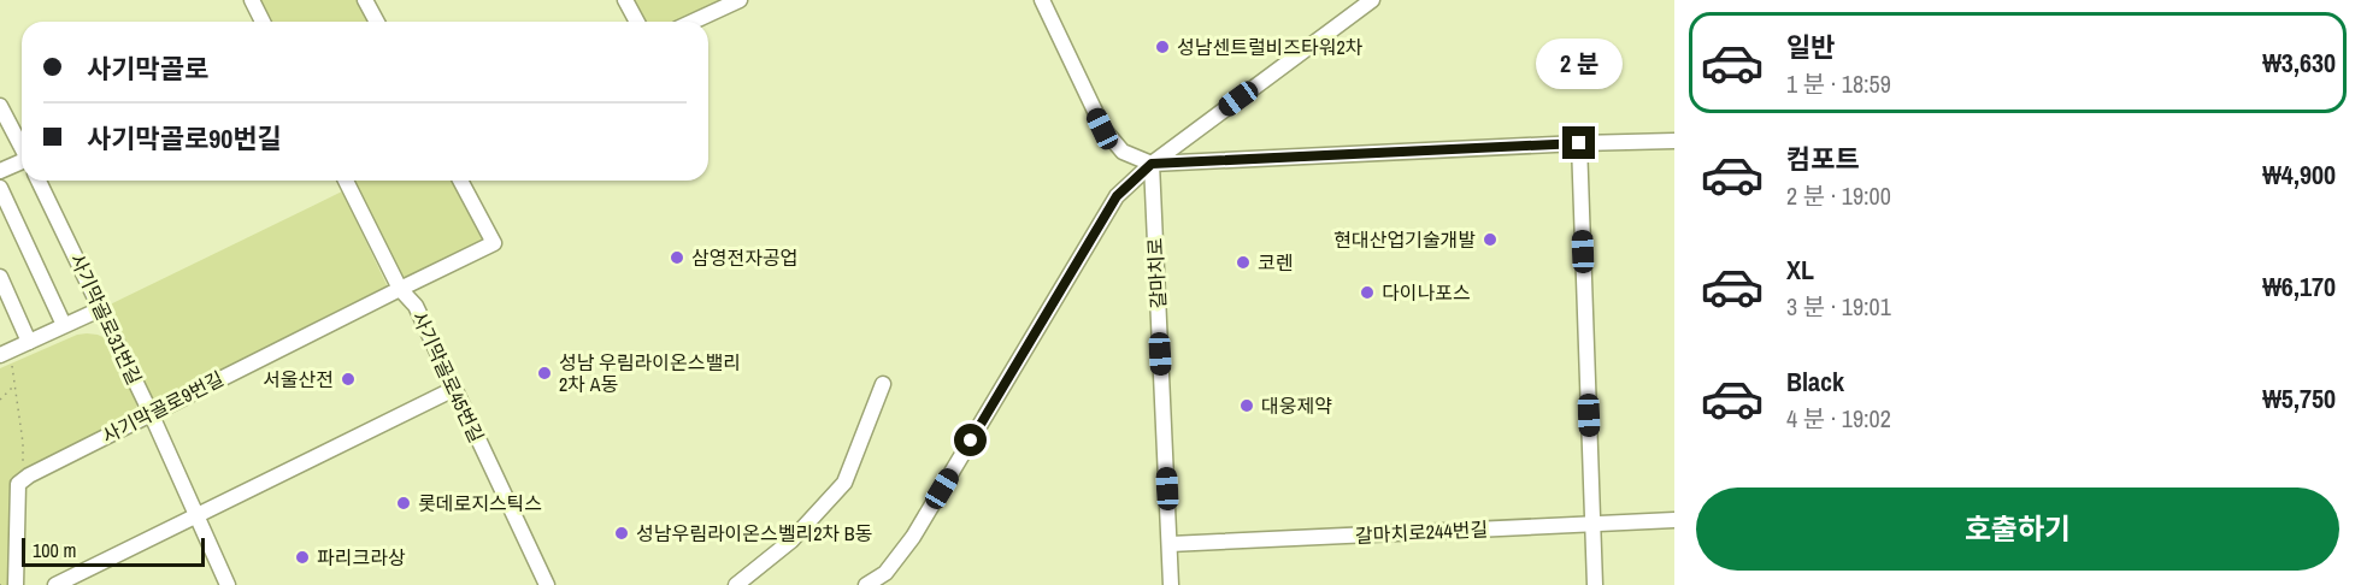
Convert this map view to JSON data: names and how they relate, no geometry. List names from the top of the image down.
{
  "streets": {
    "street": [
      "갈마치로",
      "사기막골로31번길",
      "사기막골로45번길",
      "사기막골로9번길",
      "갈마치로244번길"
    ]
  },
  "crossings": [
    ["갈마치로", "갈마치로244번길"],
    ["사기막골로31번길", "사기막골로9번길"],
    ["사기막골로45번길", "사기막골로9번길"]
  ],
  "places": [
    "성남센트럴비즈타워2차",
    "현대산업기술개발",
    "삼영전자공업",
    "코렌",
    "다이나포스",
    "성남 우림라이온스밸리 2차 A동",
    "서울산전",
    "대웅제약",
    "롯데로지스틱스",
    "성남우림라이온스벨리2차 B동",
    "파리크라상"
  ],
  "scale_bar": "100 m",
  "page": {
    "list": [
      {
        "name": "일반",
        "note": "1 분 · 18:59",
        "value": "₩3,630"
      },
      {
        "name": "컴포트",
        "note": "2 분 · 19:00",
        "value": "₩4,900"
      },
      {
        "name": "XL",
        "note": "3 분 · 19:01",
        "value": "₩6,170"
      },
      {
        "name": "Black",
        "note": "4 분 · 19:02",
        "value": "₩5,750"
      }
    ],
    "banner": ["사기막골로", "사기막골로90번길"],
    "bubble": "2 분",
    "buttons": "호출하기",
    "scale": "100 m"
  }
}
